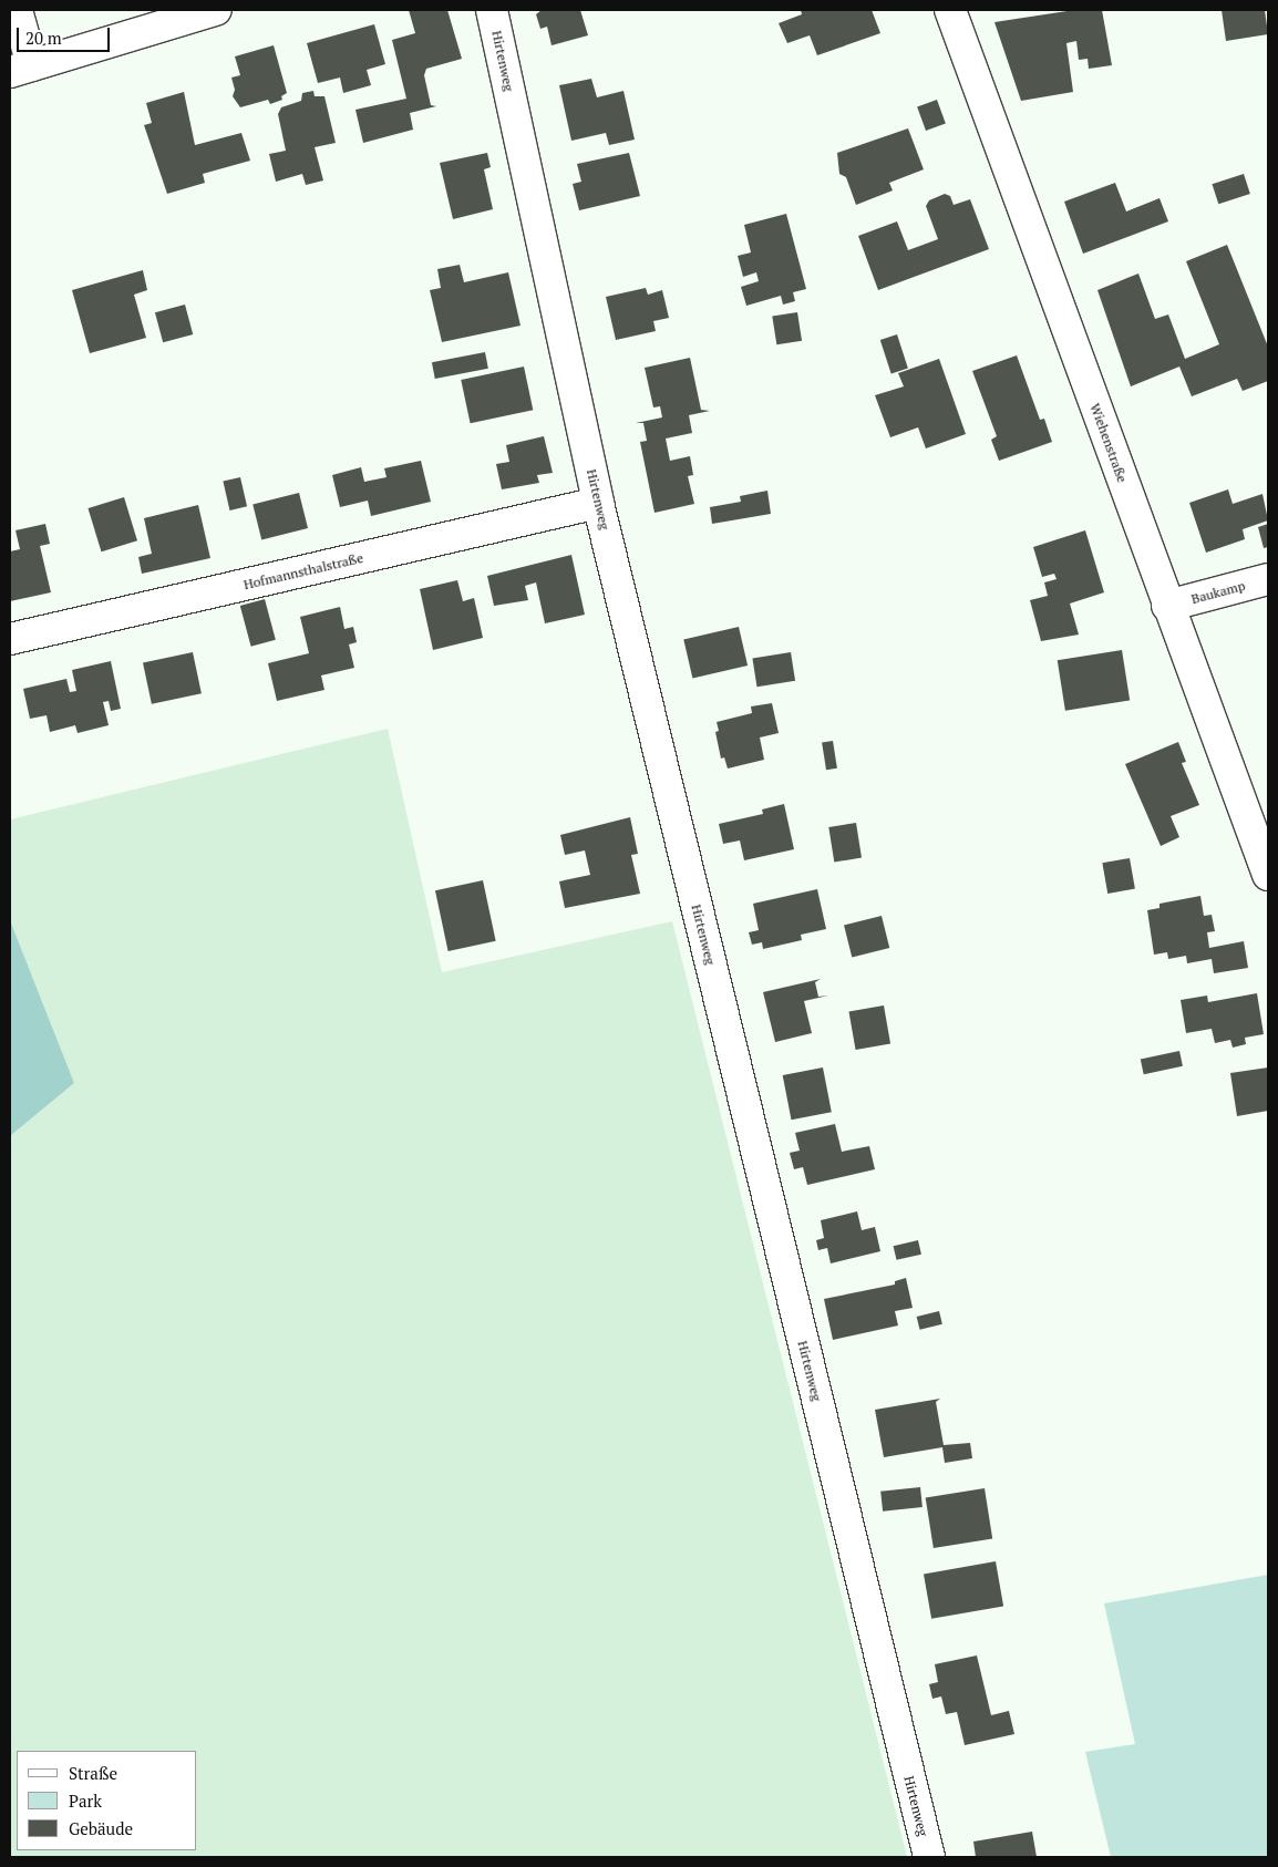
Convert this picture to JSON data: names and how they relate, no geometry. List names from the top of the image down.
{
  "streets": {
    "street": [
      "Hirtenweg",
      "Wiehenstraße",
      "Hofmannsthalstraße",
      "Baukamp"
    ]
  },
  "crossings": [
    ["Hirtenweg", "Hofmannsthalstraße"],
    ["Wiehenstraße", "Baukamp"]
  ],
  "legend": ["Straße", "Park", "Gebäude"],
  "scale_bar": "20 m"
}
